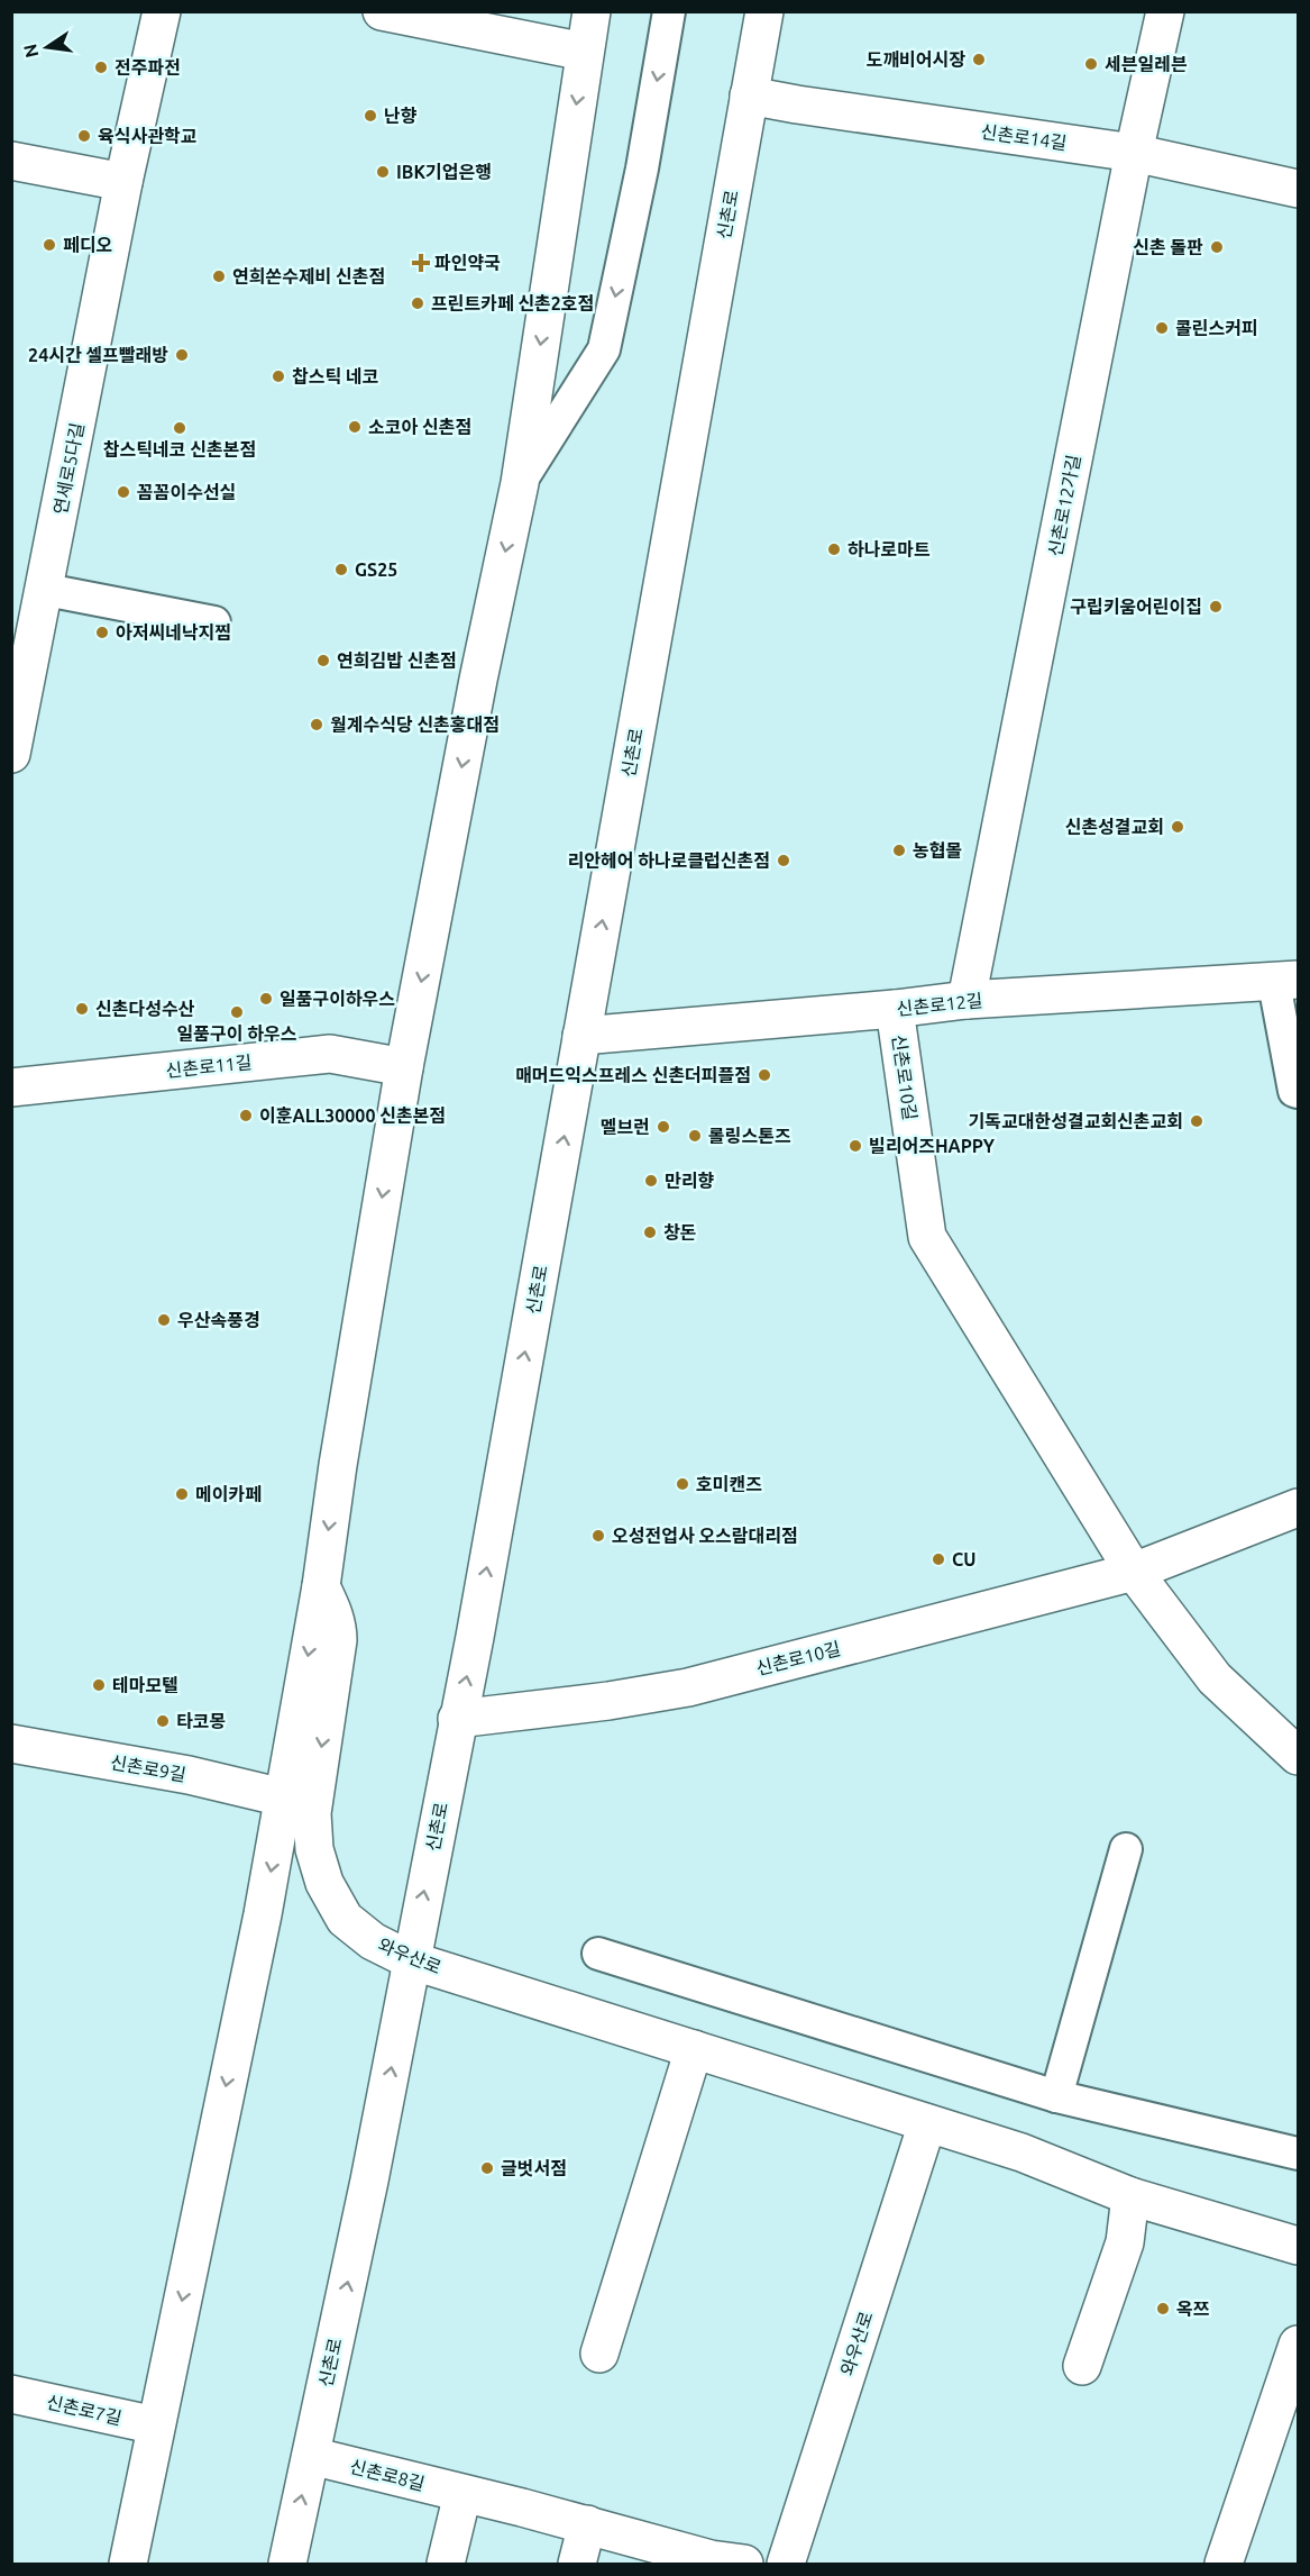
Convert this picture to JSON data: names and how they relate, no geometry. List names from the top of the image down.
{
  "streets": {
    "street": [
      "신촌로14길",
      "신촌로",
      "연세로5다길",
      "신촌로12가길",
      "신촌로12길",
      "신촌로11길",
      "신촌로10길",
      "신촌로9길",
      "와우산로",
      "신촌로7길",
      "신촌로8길"
    ]
  },
  "crossings": [
    ["신촌로14길", "신촌로"],
    ["신촌로14길", "신촌로12가길"],
    ["신촌로", "신촌로12길"],
    ["신촌로", "신촌로10길"],
    ["신촌로", "와우산로"],
    ["신촌로", "신촌로8길"],
    ["신촌로12가길", "신촌로12길"],
    ["신촌로12길", "신촌로10길"]
  ],
  "places": {
    "other": [
      "도깨비어시장",
      "세븐일레븐",
      "전주파전",
      "난향",
      "육식사관학교",
      "IBK기업은행",
      "페디오",
      "신촌 돌판",
      "연희쏜수제비 신촌점",
      "프린트카페 신촌2호점",
      "콜린스커피",
      "24시간 셀프빨래방",
      "찹스틱 네코",
      "소코아 신촌점",
      "찹스틱네코 신촌본점",
      "꼼꼼이수선실",
      "하나로마트",
      "GS25",
      "구립키움어린이집",
      "아저씨네낙지찜",
      "연희김밥 신촌점",
      "월계수식당 신촌홍대점",
      "신촌성결교회",
      "농협몰",
      "리안헤어 하나로클럽신촌점",
      "일품구이하우스",
      "신촌다성수산",
      "일품구이 하우스",
      "매머드익스프레스 신촌더피플점",
      "이훈ALL30000 신촌본점",
      "기독교대한성결교회신촌교회",
      "멜브런",
      "롤링스톤즈",
      "빌리어즈HAPPY",
      "만리향",
      "창돈",
      "우산속풍경",
      "호미캔즈",
      "메이카페",
      "오성전업사 오스람대리점",
      "CU",
      "테마모텔",
      "타코몽",
      "글벗서점",
      "옥쯔"
    ],
    "health": ["파인약국"]
  },
  "north": "left"
}
